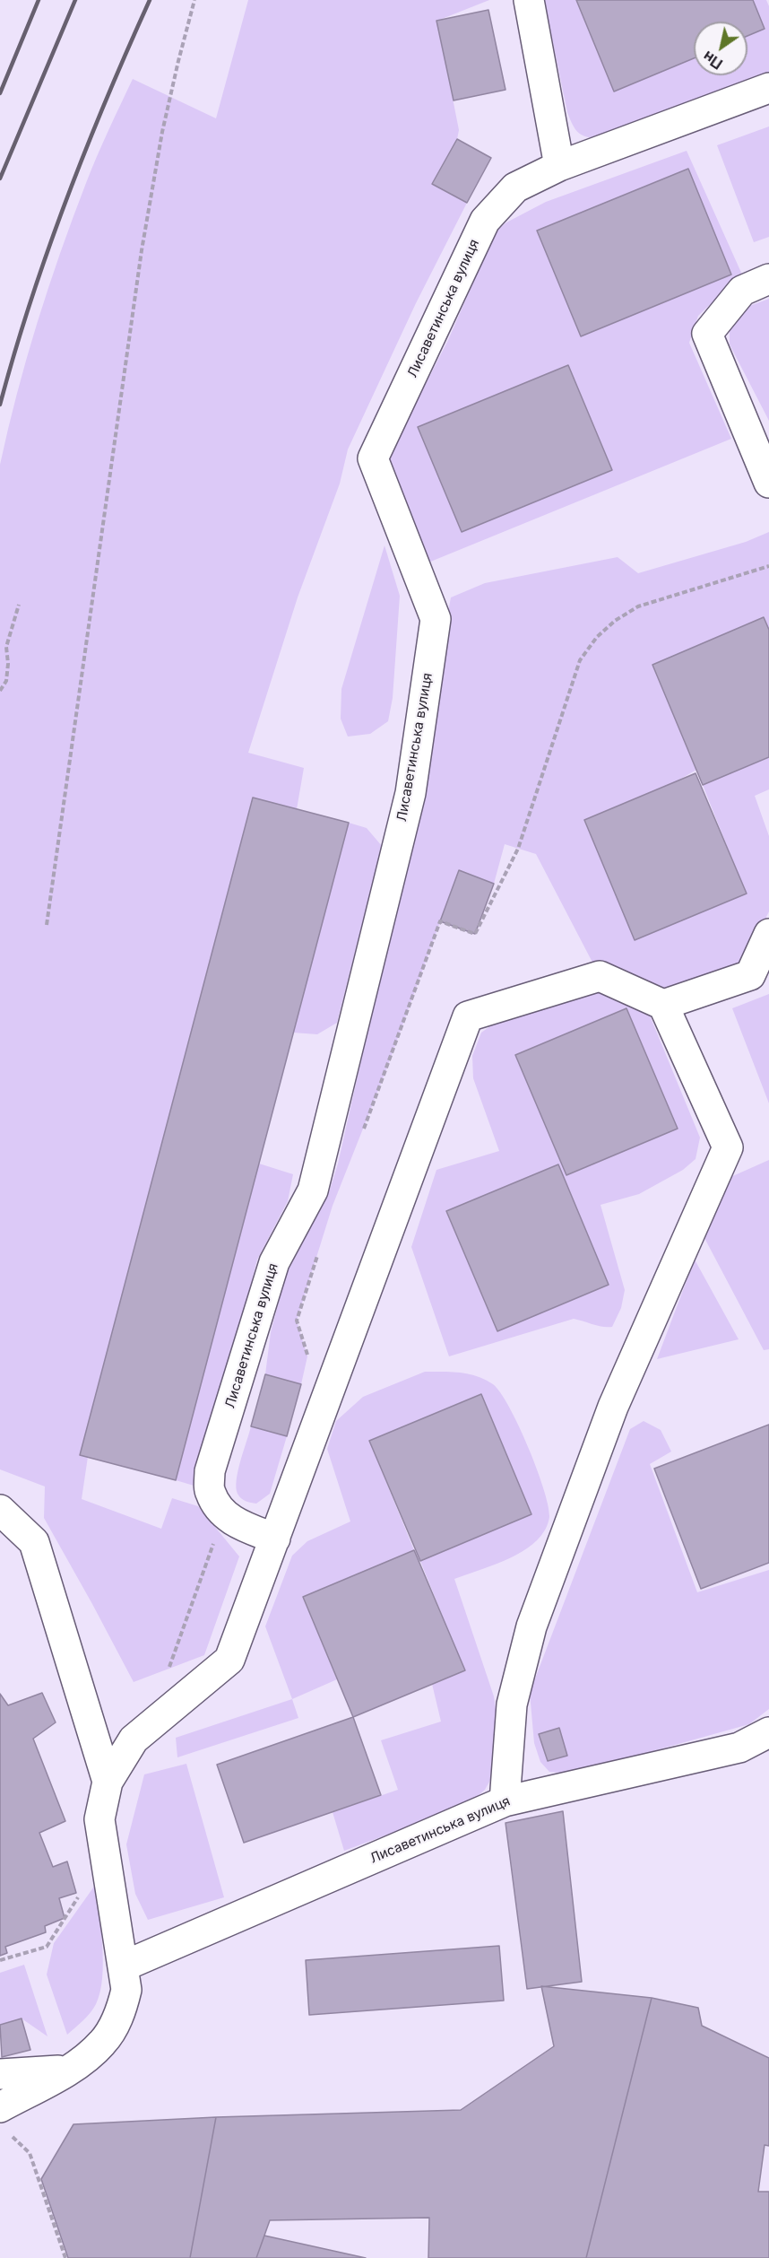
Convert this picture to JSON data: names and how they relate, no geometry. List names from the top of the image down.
{
  "streets": {
    "street": ["Лисаветинська вулиця"]
  },
  "north": "bottom left"
}
